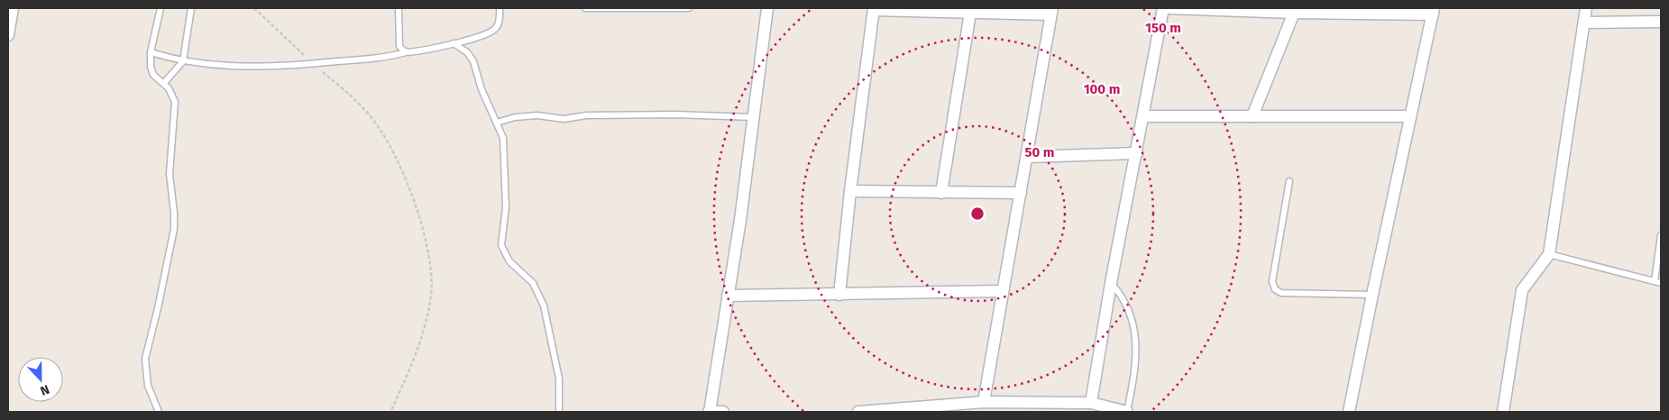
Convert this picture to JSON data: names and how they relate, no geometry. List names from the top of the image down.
{
  "north": "bottom",
  "rings": ["150 m", "100 m", "50 m"]
}
